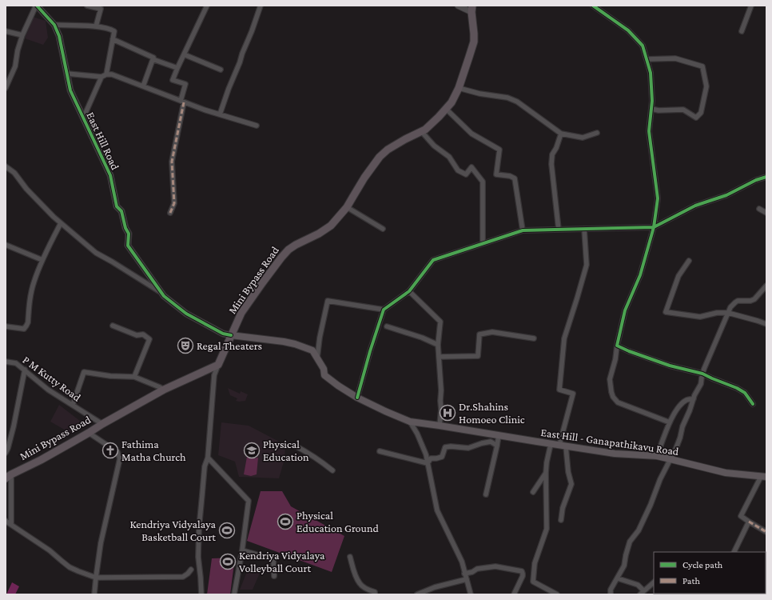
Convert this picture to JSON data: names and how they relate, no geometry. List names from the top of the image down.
{
  "streets": {
    "main road": ["Mini Bypass Road", "East Hill - Ganapathikavu Road"],
    "street": ["East Hill Road", "P M Kutty Road"]
  },
  "crossings": [
    ["East Hill Road", "Mini Bypass Road"],
    ["East Hill Road", "East Hill - Ganapathikavu Road"],
    ["Mini Bypass Road", "P M Kutty Road"],
    ["Mini Bypass Road", "East Hill - Ganapathikavu Road"]
  ],
  "places": {
    "theatre": ["Regal Theaters"],
    "hospital": ["Dr.Shahins Homoeo Clinic"],
    "church": ["Fathima Matha Church"],
    "school or university": ["Physical Education"],
    "sports": ["Physical Education Ground", "Kendriya Vidyalaya Basketball Court", "Kendriya Vidyalaya Volleyball Court"]
  },
  "legend": ["Cycle path", "Path"]
}
